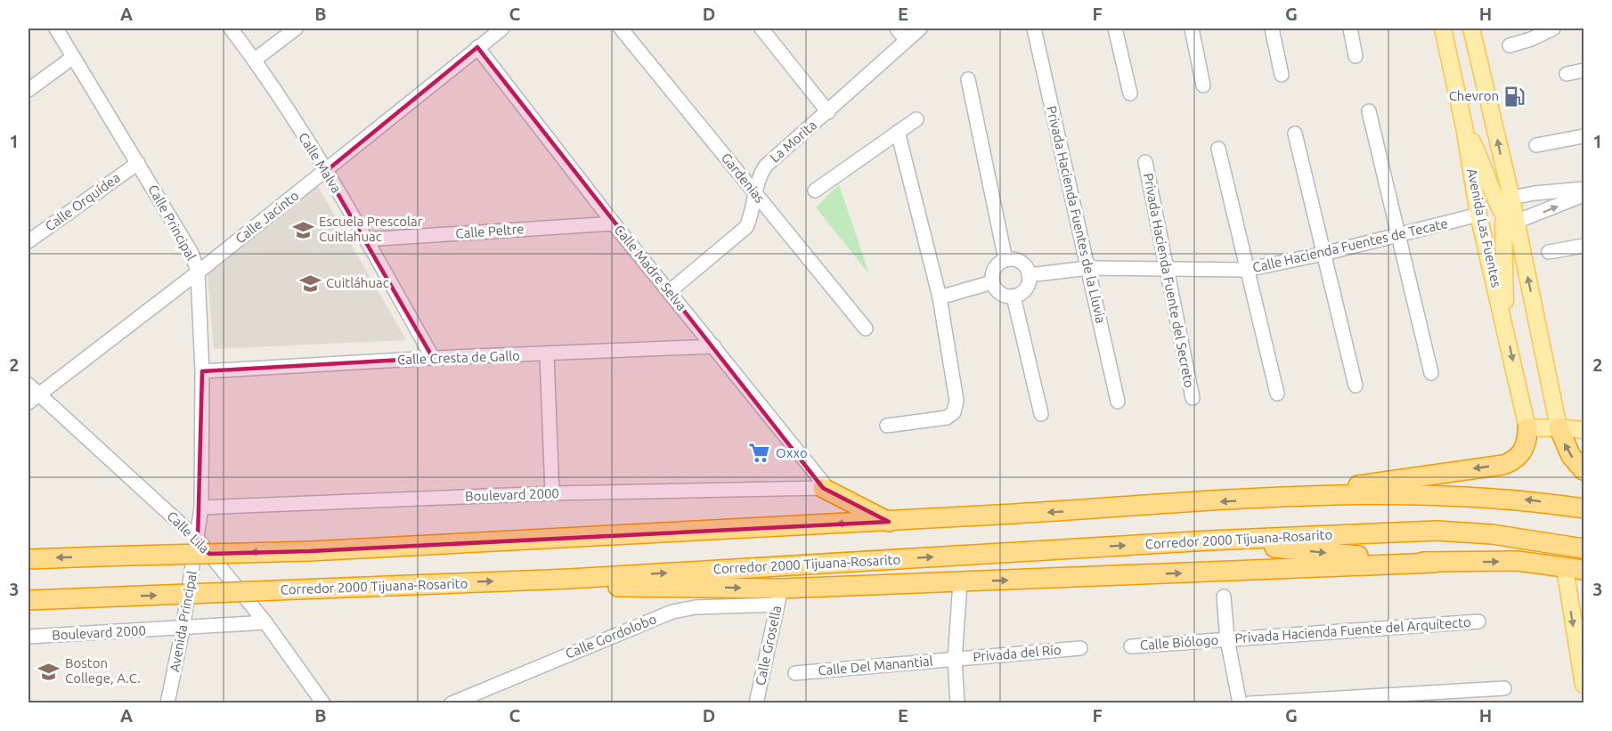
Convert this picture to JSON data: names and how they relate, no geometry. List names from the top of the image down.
{
  "streets": {
    "highway": ["Corredor 2000 Tijuana-Rosarito"],
    "main road": ["Avenida Las Fuentes"],
    "street": [
      "La Morita",
      "Calle Malva",
      "Gardenias",
      "Calle Orquídea",
      "Privada Hacienda Fuentes de la Lluvia",
      "Calle Jacinto",
      "Calle Principal",
      "Calle Peltre",
      "Calle Hacienda Fuentes de Tecate",
      "Calle Madre Selva",
      "Privada Hacienda Fuente del Secreto",
      "Calle Cresta de Gallo",
      "Boulevard 2000",
      "Calle Lila",
      "Avenida Principal",
      "Privada Hacienda Fuente del Arquítecto",
      "Calle Gordolobo",
      "Calle Biólogo",
      "Calle Grosella",
      "Privada del Río",
      "Calle Del Manantial"
    ]
  },
  "crossings": [
    ["La Morita", "Gardenias"],
    ["La Morita", "Calle Madre Selva"],
    ["Calle Malva", "Calle Jacinto"],
    ["Calle Malva", "Calle Peltre"],
    ["Calle Malva", "Calle Cresta de Gallo"],
    ["Calle Orquídea", "Calle Principal"],
    ["Privada Hacienda Fuentes de la Lluvia", "Calle Hacienda Fuentes de Tecate"],
    ["Calle Jacinto", "Calle Principal"],
    ["Calle Jacinto", "Calle Madre Selva"],
    ["Calle Jacinto", "Calle Lila"],
    ["Calle Principal", "Calle Cresta de Gallo"],
    ["Calle Principal", "Boulevard 2000"],
    ["Calle Principal", "Calle Lila"],
    ["Calle Principal", "Avenida Principal"],
    ["Avenida Las Fuentes", "Calle Hacienda Fuentes de Tecate"],
    ["Calle Peltre", "Calle Madre Selva"],
    ["Calle Hacienda Fuentes de Tecate", "Privada Hacienda Fuente del Secreto"],
    ["Calle Madre Selva", "Calle Cresta de Gallo"],
    ["Calle Madre Selva", "Boulevard 2000"],
    ["Boulevard 2000", "Calle Lila"],
    ["Boulevard 2000", "Avenida Principal"],
    ["Calle Lila", "Avenida Principal"],
    ["Privada Hacienda Fuente del Arquítecto", "Calle Biólogo"],
    ["Calle Gordolobo", "Calle Grosella"],
    ["Privada del Río", "Calle Del Manantial"]
  ],
  "places": {
    "fuel station": ["Chevron"],
    "school or university": ["Escuela Prescolar Cuitlahuac", "Cuitláhuac", "Boston College, A.C."],
    "supermarket": ["Oxxo"]
  },
  "grid": {
    "columns": [
      "A",
      "B",
      "C",
      "D",
      "E",
      "F",
      "G",
      "H"
    ],
    "rows": ["1", "2", "3"]
  }
}
